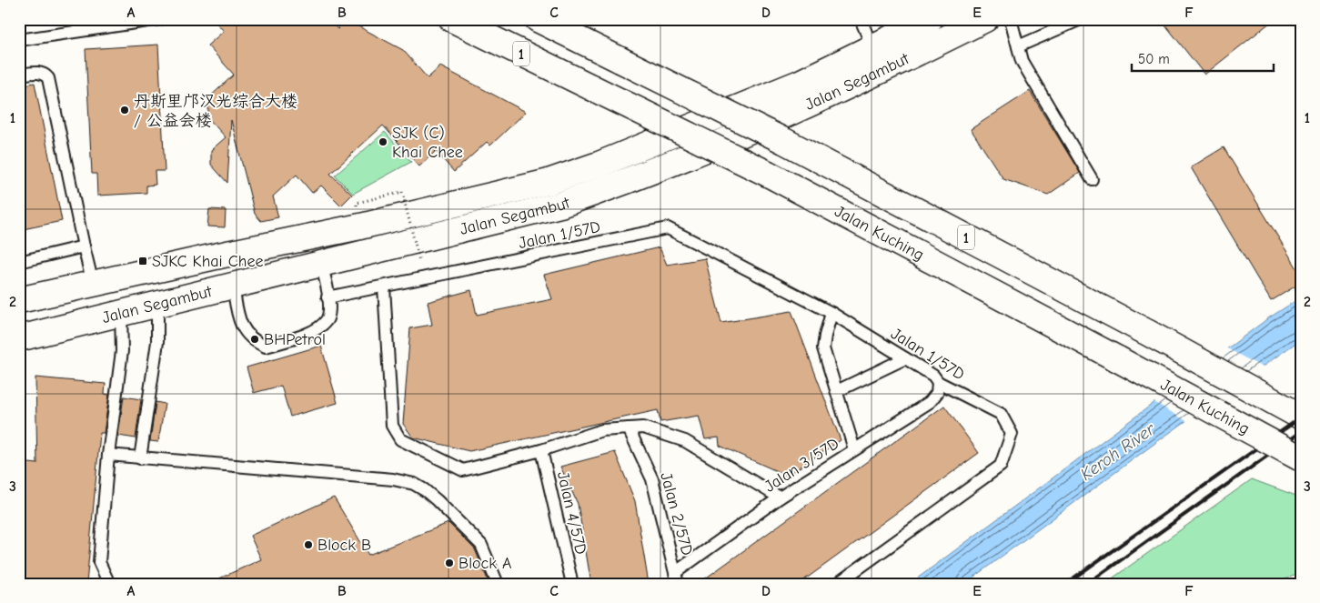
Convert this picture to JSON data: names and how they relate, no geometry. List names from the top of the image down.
{
  "streets": {
    "main road": ["1", "Jalan Segambut", "Jalan Kuching"],
    "lane": [
      "Jalan 1/57D",
      "Jalan 3/57D",
      "Jalan 4/57D",
      "Jalan 2/57D"
    ]
  },
  "crossings": [
    ["Jalan 1/57D", "Jalan 3/57D"],
    ["Jalan 3/57D", "Jalan 2/57D"]
  ],
  "water": ["Keroh River"],
  "places": {
    "other": [
      "丹斯里邝汉光综合大楼 / 公益会楼",
      "SJK (C) Khai Chee",
      "BHPetrol",
      "Block B",
      "Block A"
    ],
    "transit": ["SJKC Khai Chee"]
  },
  "scale_bar": "50 m",
  "grid": {
    "columns": [
      "A",
      "B",
      "C",
      "D",
      "E",
      "F"
    ],
    "rows": ["1", "2", "3"]
  }
}
